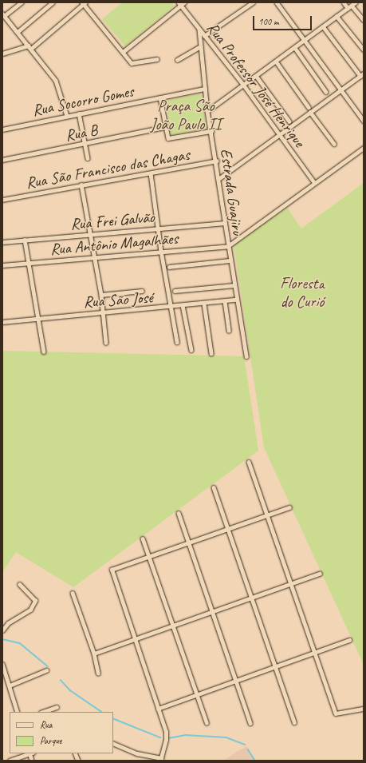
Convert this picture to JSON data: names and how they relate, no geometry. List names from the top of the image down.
{
  "streets": {
    "street": [
      "Rua Professor José Henrique",
      "Rua Socorro Gomes",
      "Rua B",
      "Rua São Francisco das Chagas",
      "Estrada Guajiru",
      "Rua Frei Galvão",
      "Rua Antônio Magalhães",
      "Rua São José"
    ]
  },
  "crossings": [
    ["Rua Professor José Henrique", "Estrada Guajiru"],
    ["Rua Socorro Gomes", "Estrada Guajiru"],
    ["Rua São Francisco das Chagas", "Estrada Guajiru"],
    ["Estrada Guajiru", "Rua Frei Galvão"],
    ["Estrada Guajiru", "Rua Antônio Magalhães"],
    ["Estrada Guajiru", "Rua São José"]
  ],
  "parks": ["Praça São João Paulo II", "Floresta do Curió"],
  "legend": ["Rua", "Parque"],
  "scale_bar": "100 m"
}
